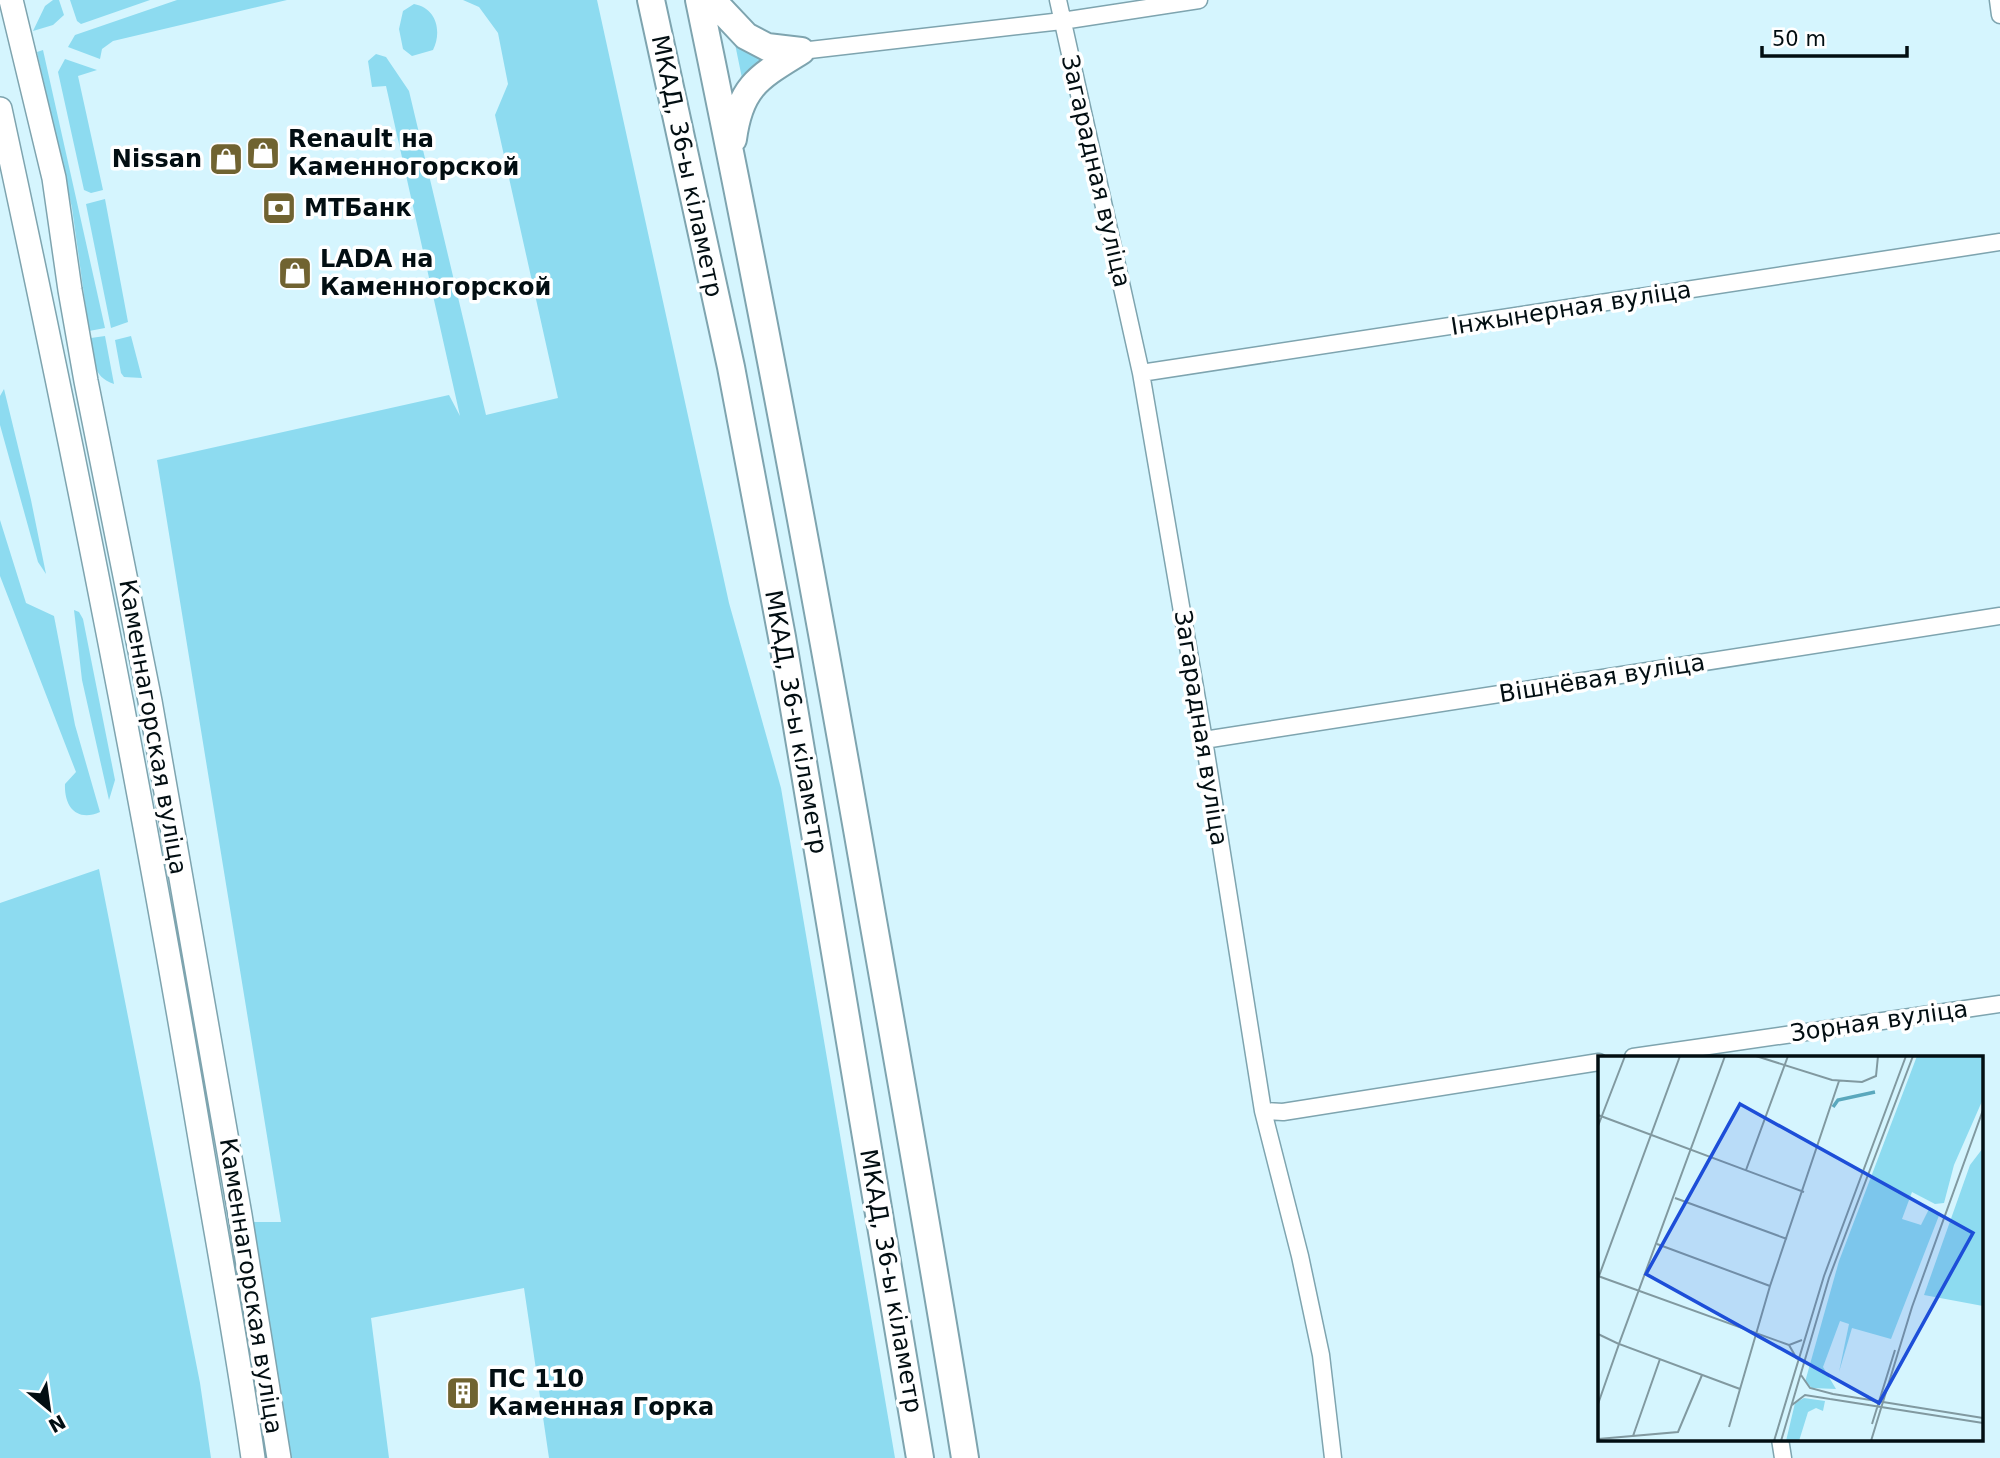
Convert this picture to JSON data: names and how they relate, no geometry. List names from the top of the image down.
{
  "streets": {
    "highway": ["МКАД, 36-ы кіламетр"],
    "main road": ["Каменнагорская вуліца"],
    "street": [
      "Загарадная вуліца",
      "Інжынерная вуліца",
      "Вішнёвая вуліца",
      "Зорная вуліца"
    ]
  },
  "crossings": [
    ["Загарадная вуліца", "Інжынерная вуліца"],
    ["Загарадная вуліца", "Вішнёвая вуліца"]
  ],
  "places": {
    "shop": ["Renault на Каменногорской", "Nissan", "LADA на Каменногорской"],
    "bank": ["МТБанк"],
    "building": ["ПС 110 Каменная Горка"]
  },
  "scale_bar": "50 m",
  "north": "bottom right"
}
